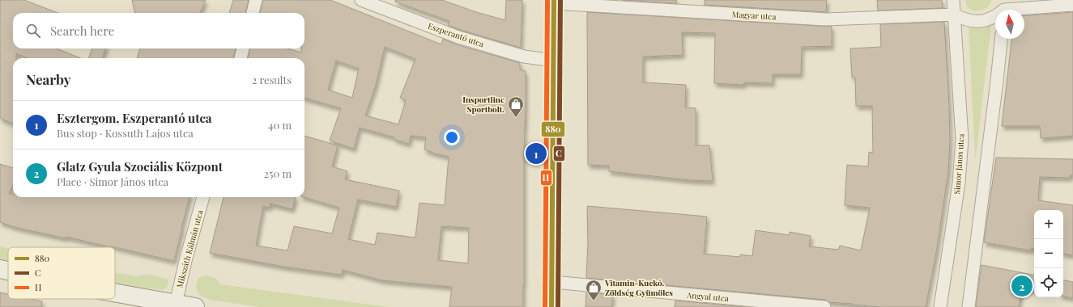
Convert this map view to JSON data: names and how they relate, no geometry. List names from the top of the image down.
{
  "streets": {
    "street": [
      "Magyar utca",
      "Eszperantó utca",
      "Simor János utca",
      "Mikszáth Kálmán utca",
      "Angyal utca"
    ]
  },
  "crossings": [
    ["Magyar utca", "Simor János utca"]
  ],
  "places": {
    "shop": ["Insportline Sportbolt.", "Vitamin-Kuckó. Zöldség Gyümölcs"]
  },
  "lines": ["transit line 880", "transit line C", "transit line H"],
  "legend": ["880", "C", "H"],
  "north": "top",
  "page": {
    "search": "Search here",
    "heading": ["Nearby", "2 results"],
    "list": [
      {
        "mark": "1",
        "name": "Esztergom, Eszperantó utca",
        "note": "Bus stop · Kossuth Lajos utca",
        "value": "40 m"
      },
      {
        "mark": "2",
        "name": "Glatz Gyula Szociális Központ",
        "note": "Place · Simor János utca",
        "value": "250 m"
      }
    ],
    "pins": ["1", "2"],
    "map_buttons": ["+", "−"]
  }
}
